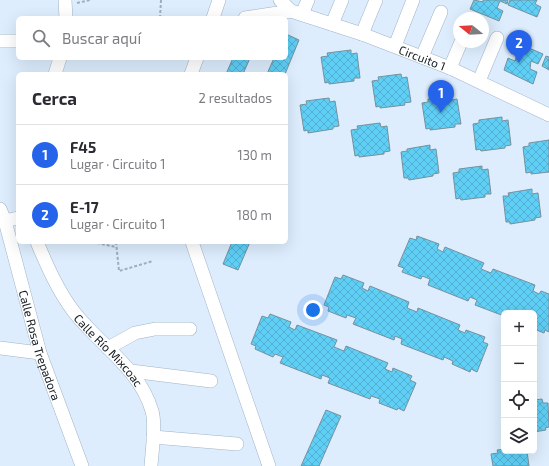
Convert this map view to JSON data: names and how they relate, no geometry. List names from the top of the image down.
{
  "streets": {
    "street": ["Circuito 1", "Calle Rosa Trepadora", "Calle Río Mixcoac"]
  },
  "north": "left",
  "page": {
    "search": "Buscar aquí",
    "pins": ["2", "1"],
    "heading": ["Cerca", "2 resultados"],
    "list": [
      {
        "mark": "1",
        "name": "F45",
        "note": "Lugar · Circuito 1",
        "value": "130 m"
      },
      {
        "mark": "2",
        "name": "E-17",
        "note": "Lugar · Circuito 1",
        "value": "180 m"
      }
    ],
    "map_buttons": ["+", "−"]
  }
}
